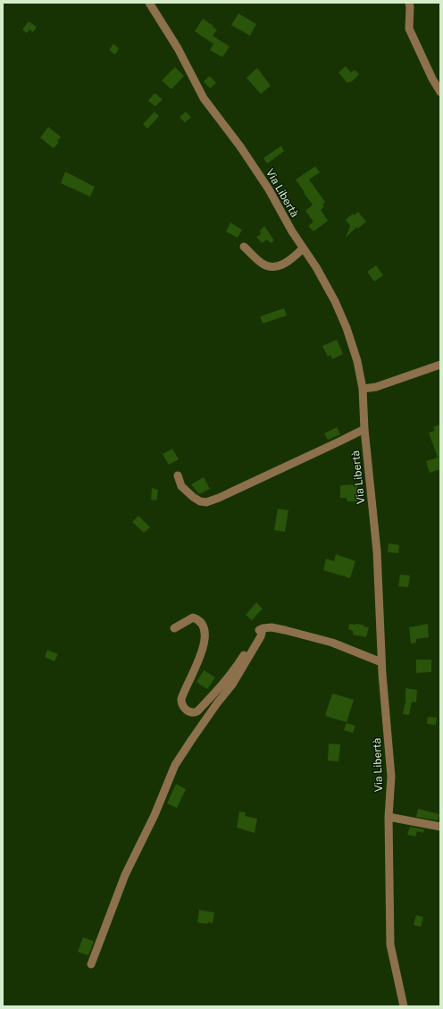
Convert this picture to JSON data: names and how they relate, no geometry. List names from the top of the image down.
{
  "streets": {
    "street": ["Via Libertà"]
  }
}
